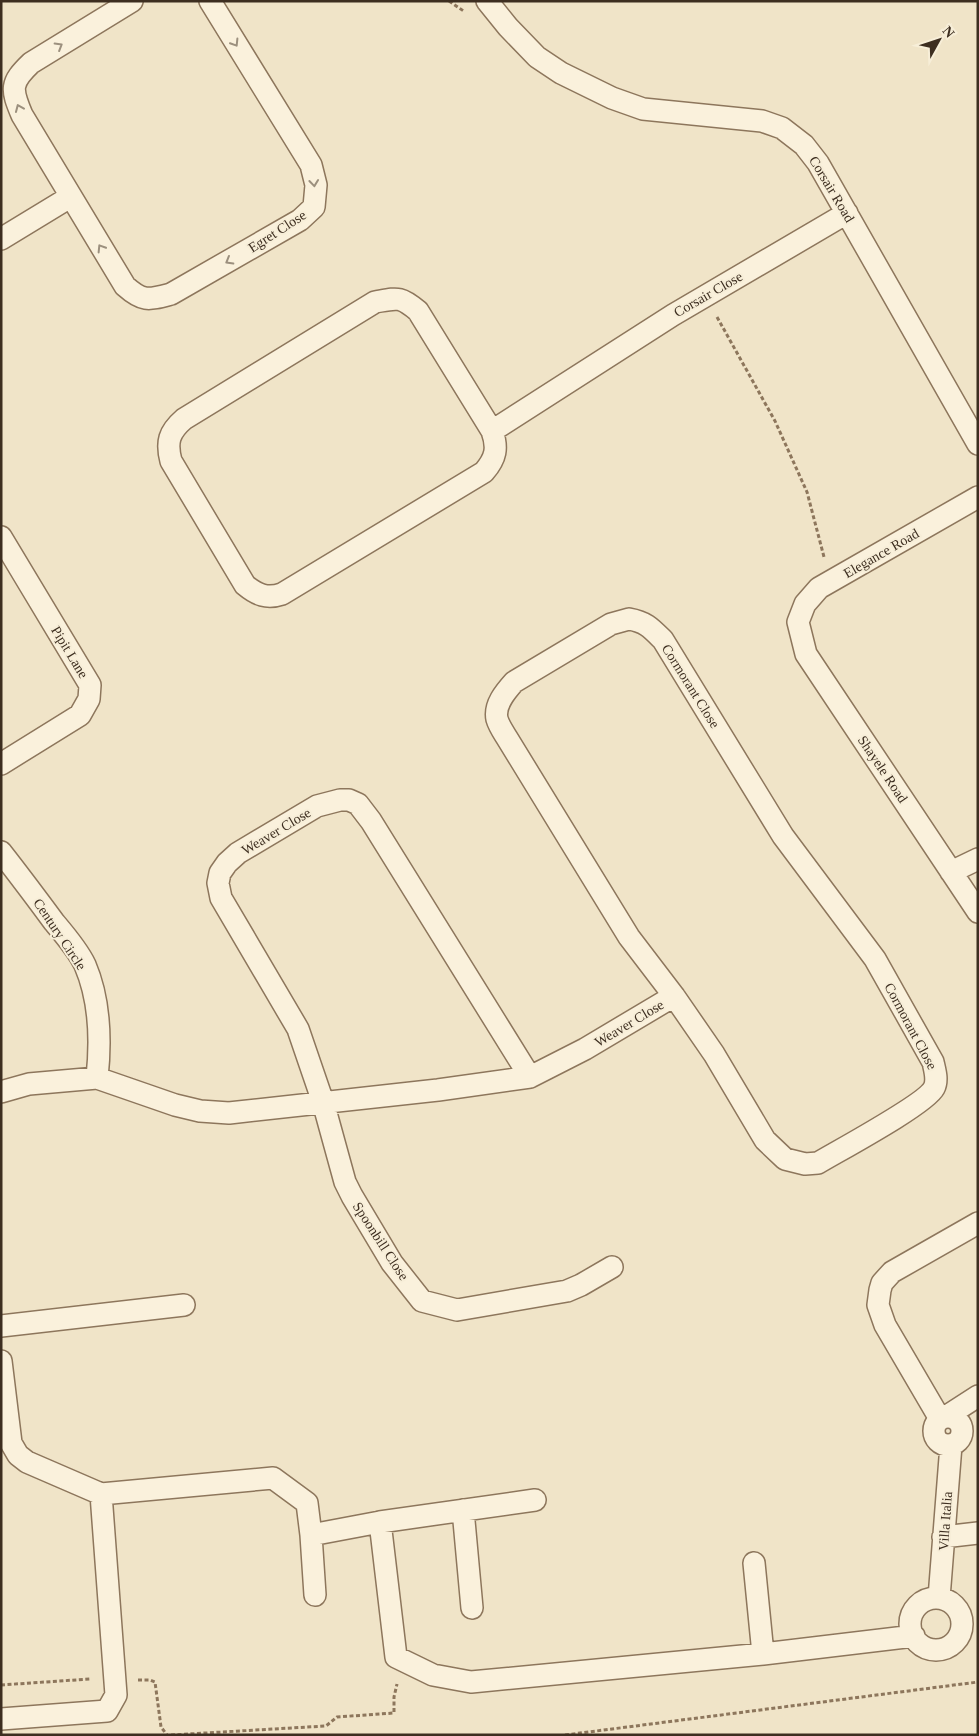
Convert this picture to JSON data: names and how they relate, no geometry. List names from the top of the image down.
{
  "streets": {
    "street": [
      "Corsair Road",
      "Egret Close",
      "Corsair Close",
      "Elegance Road",
      "Pipit Lane",
      "Cormorant Close",
      "Shayele Road",
      "Weaver Close",
      "Century Circle",
      "Spoonbill Close",
      "Villa Italia"
    ]
  },
  "crossings": [
    ["Corsair Road", "Corsair Close"],
    ["Elegance Road", "Shayele Road"],
    ["Cormorant Close", "Weaver Close"],
    ["Weaver Close", "Spoonbill Close"]
  ],
  "north": "top right"
}
